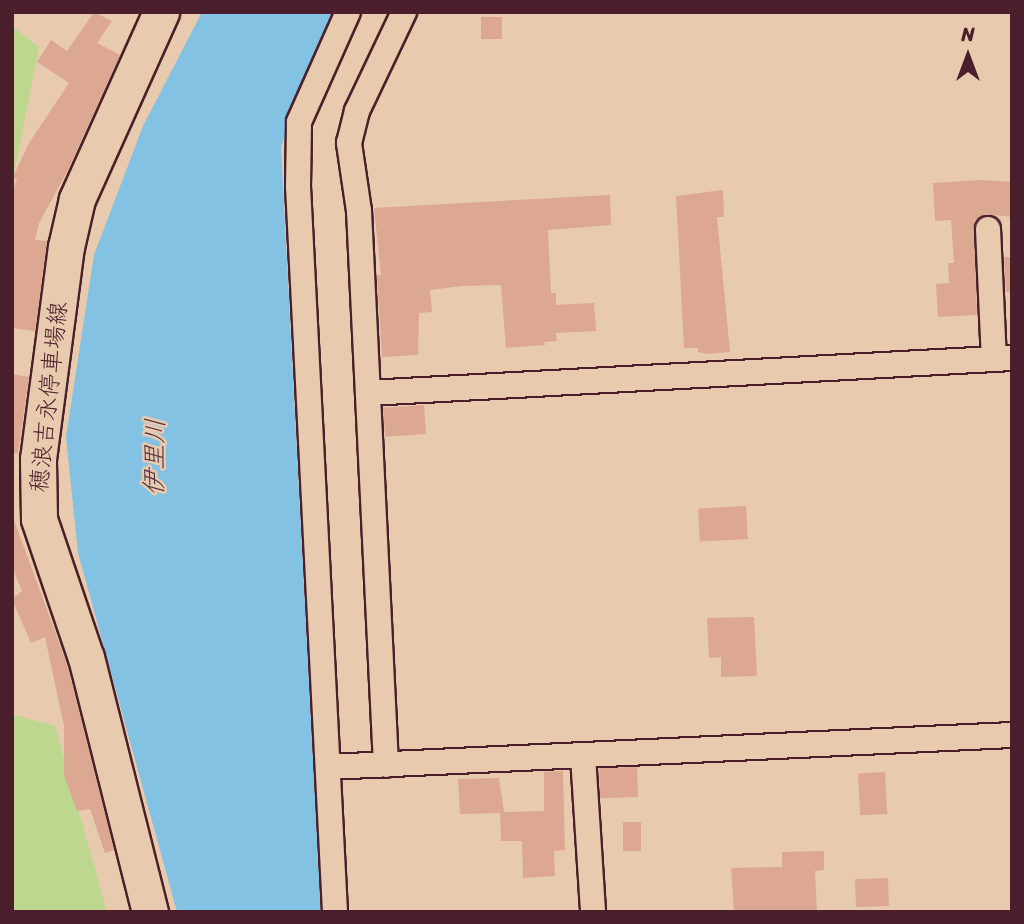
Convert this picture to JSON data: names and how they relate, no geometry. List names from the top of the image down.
{
  "streets": {
    "main road": ["穂浪吉永停車場線"]
  },
  "water": ["伊里川"],
  "north": "top"
}
